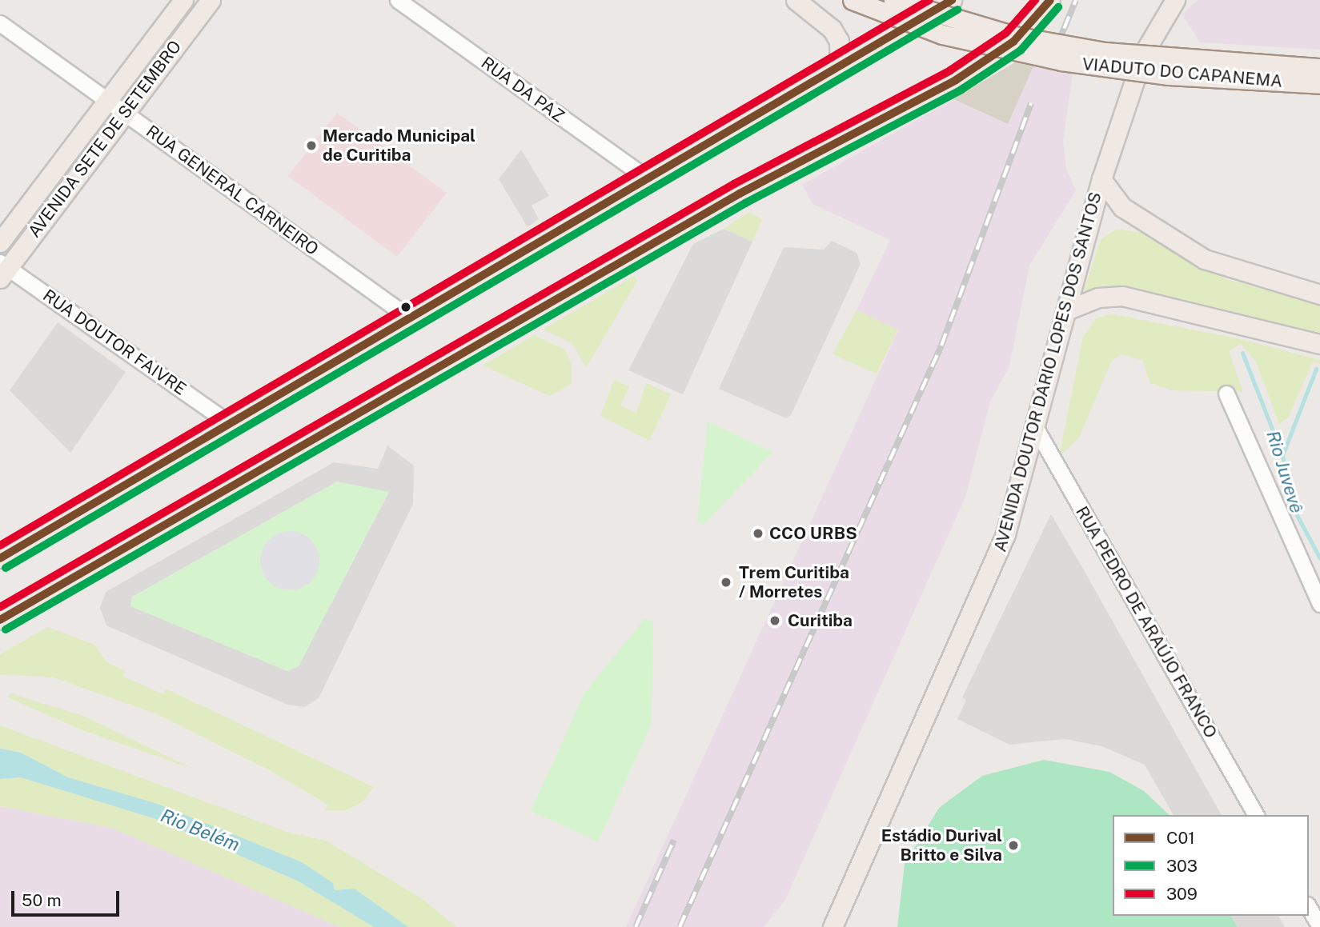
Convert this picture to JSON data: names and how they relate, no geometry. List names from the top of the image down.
{
  "streets": {
    "main road": ["VIADUTO DO CAPANEMA", "AVENIDA SETE DE SETEMBRO", "AVENIDA DOUTOR DARIO LOPES DOS SANTOS"],
    "street": [
      "RUA DA PAZ",
      "RUA GENERAL CARNEIRO",
      "RUA DOUTOR FAIVRE",
      "RUA PEDRO DE ARAÚJO FRANCO"
    ]
  },
  "crossings": [
    ["AVENIDA SETE DE SETEMBRO", "RUA GENERAL CARNEIRO"],
    ["AVENIDA SETE DE SETEMBRO", "RUA DOUTOR FAIVRE"],
    ["AVENIDA DOUTOR DARIO LOPES DOS SANTOS", "RUA PEDRO DE ARAÚJO FRANCO"]
  ],
  "water": ["Rio Juvevê", "Rio Belém"],
  "places": [
    "Mercado Municipal de Curitiba",
    "CCO URBS",
    "Trem Curitiba / Morretes",
    "Curitiba",
    "Estádio Durival Britto e Silva"
  ],
  "lines": ["transit line C01", "transit line 309", "transit line 303"],
  "legend": ["C01", "303", "309"],
  "scale_bar": "50 m"
}
